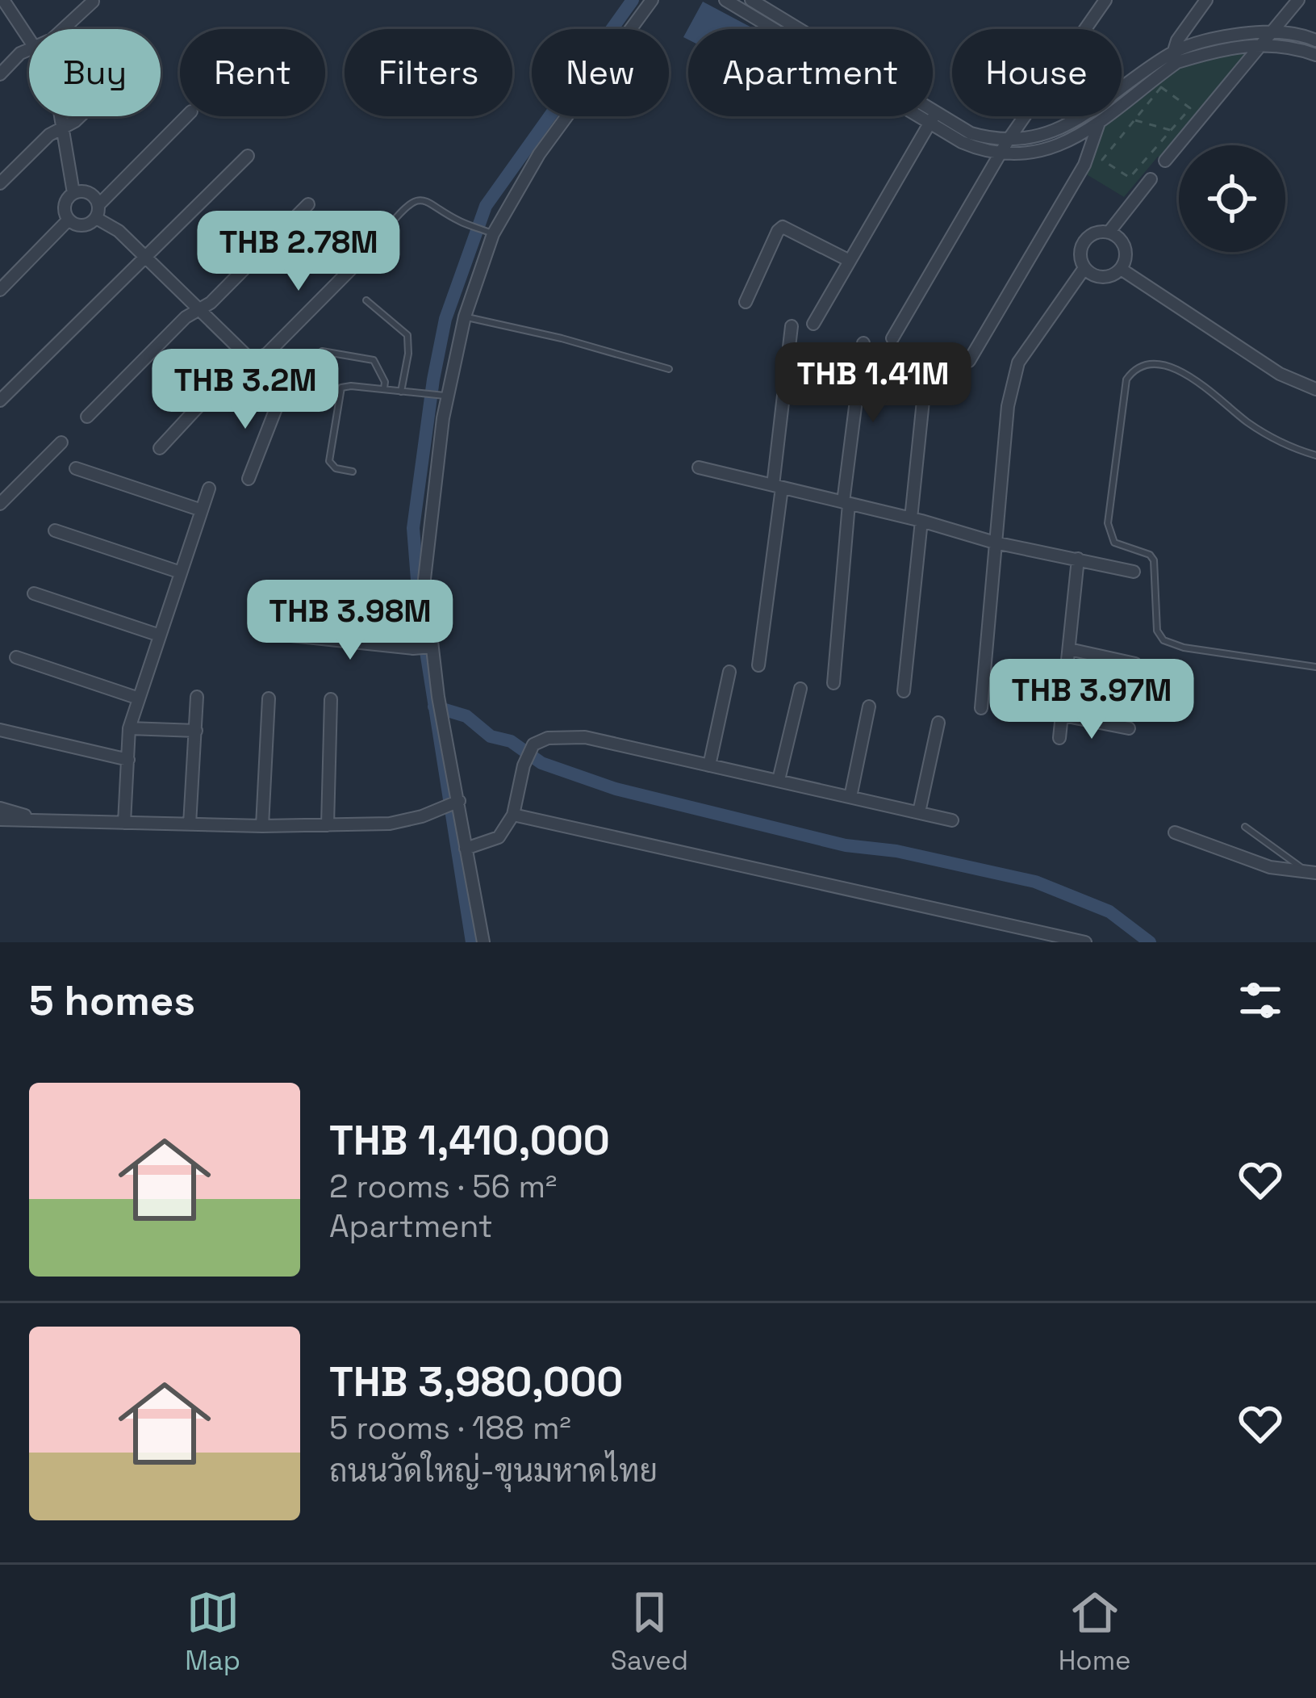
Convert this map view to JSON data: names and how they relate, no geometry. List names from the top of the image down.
{
  "page": {
    "chip": [
      "Buy",
      "Rent",
      "Filters",
      "New",
      "Apartment",
      "House"
    ],
    "price": [
      "THB 2.78M",
      "THB 1.41M",
      "THB 3.2M",
      "THB 3.98M",
      "THB 3.97M"
    ],
    "heading": "5 homes",
    "list": [
      {
        "name": "THB 1,410,000",
        "note": "2 rooms · 56 m² · Apartment"
      },
      {
        "name": "THB 3,980,000",
        "note": "5 rooms · 188 m² · ถนนวัดใหญ่-ขุนมหาดไทย"
      }
    ],
    "tabs": ["Map", "Saved", "Home"]
  }
}
